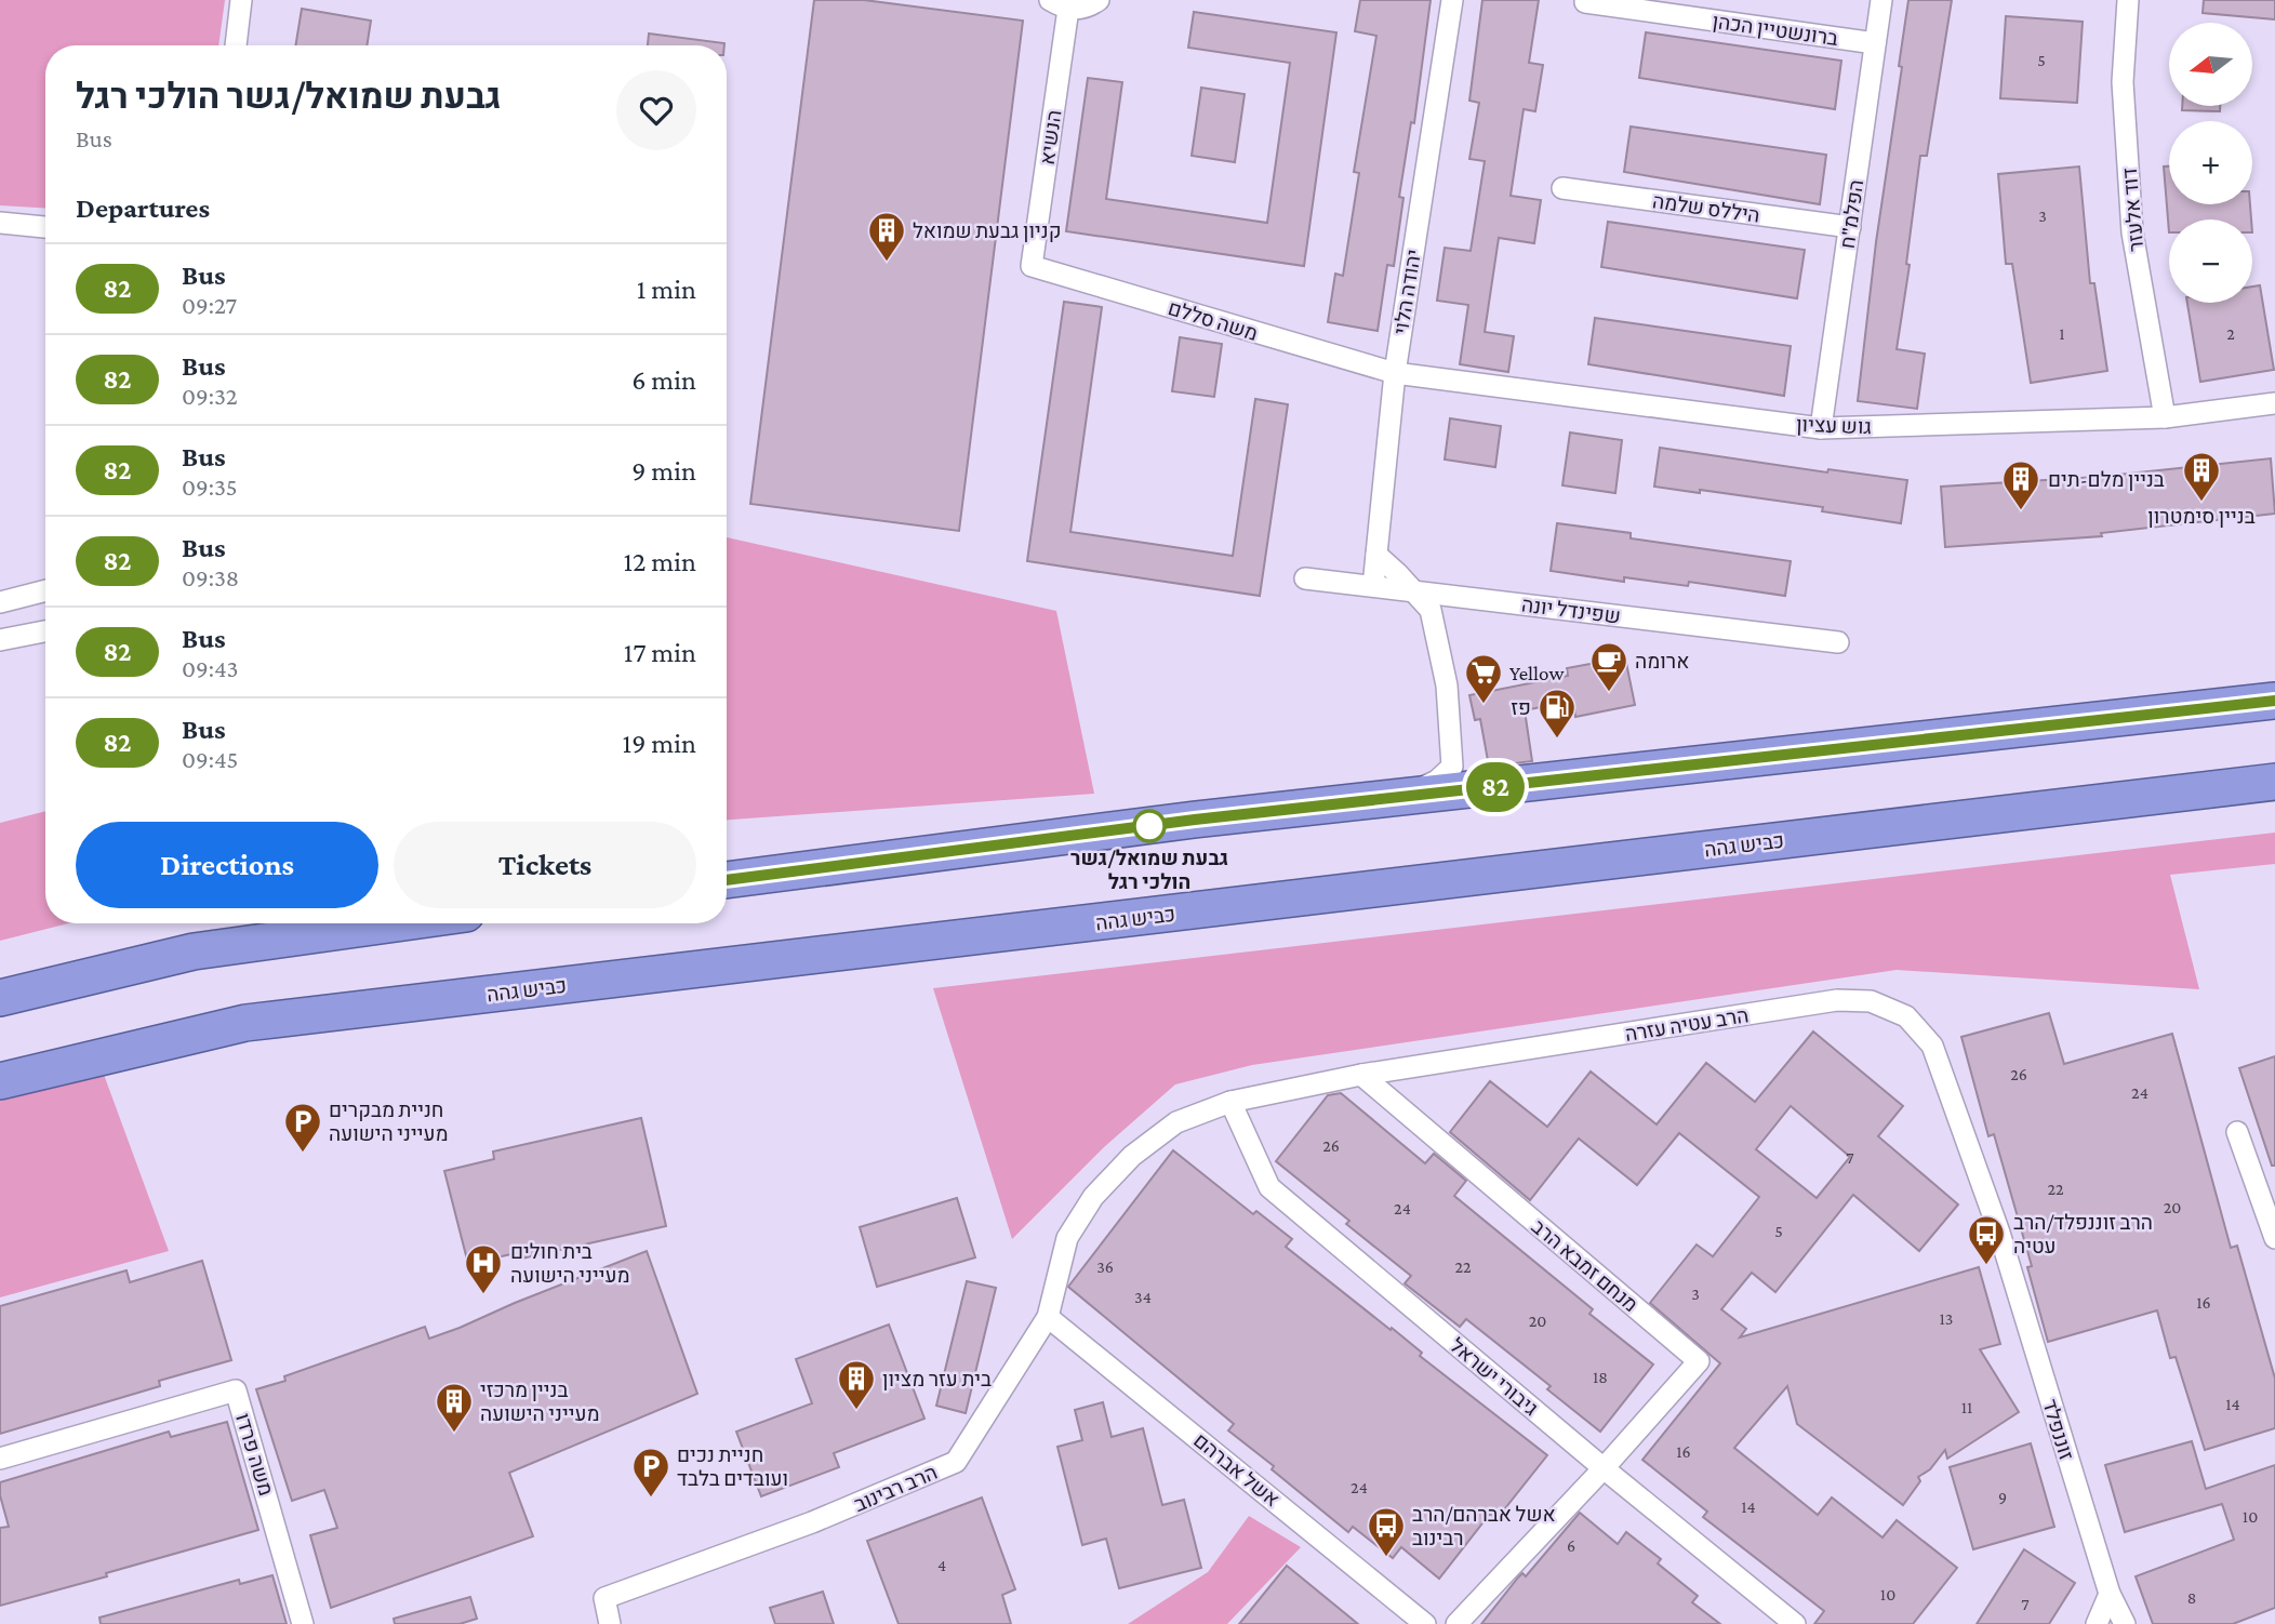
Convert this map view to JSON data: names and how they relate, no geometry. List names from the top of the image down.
{
  "streets": {
    "highway": ["כביש גהה"],
    "street": [
      "ברונשטיין הכהן",
      "הנשיא",
      "היללס שלמה",
      "דוד אלעזר",
      "הפלמ\"ח",
      "יהודה הלוי",
      "משה סללם",
      "גוש עציון",
      "שפינדל יונה",
      "הרב עטיה עזרה",
      "מנחם זמבא הרב",
      "גיבורי ישראל",
      "זוננפלד",
      "משה פרדו",
      "אשל אברהם",
      "הרב רבינוב"
    ]
  },
  "crossings": [
    ["ברונשטיין הכהן", "הפלמ\"ח"],
    ["הנשיא", "משה סללם"],
    ["היללס שלמה", "הפלמ\"ח"],
    ["דוד אלעזר", "גוש עציון"],
    ["הפלמ\"ח", "גוש עציון"],
    ["יהודה הלוי", "משה סללם"],
    ["יהודה הלוי", "גוש עציון"],
    ["יהודה הלוי", "שפינדל יונה"],
    ["משה סללם", "גוש עציון"],
    ["הרב עטיה עזרה", "מנחם זמבא הרב"],
    ["הרב עטיה עזרה", "גיבורי ישראל"],
    ["הרב עטיה עזרה", "זוננפלד"],
    ["הרב עטיה עזרה", "הרב רבינוב"],
    ["מנחם זמבא הרב", "גיבורי ישראל"],
    ["גיבורי ישראל", "הרב רבינוב"],
    ["אשל אברהם", "הרב רבינוב"]
  ],
  "places": {
    "building": [
      "קניון גבעת שמואל",
      "בניין סימטרון",
      "בניין מלם-תים",
      "בית עזר מציון",
      "בניין מרכזי מעייני הישועה"
    ],
    "cafe": ["ארומה"],
    "supermarket": ["Yellow"],
    "fuel station": ["פז"],
    "other": ["גבעת שמואל/גשר הולכי רגל"],
    "parking": ["חניית מבקרים מעייני הישועה", "חניית נכים ועובדים בלבד"],
    "bus stop": ["הרב זוננפלד/הרב עטיה", "אשל אברהם/הרב רבינוב"],
    "hospital": ["בית חולים מעייני הישועה"]
  },
  "lines": ["bus line 82"],
  "house_numbers": [
    "5",
    "3",
    "1",
    "2",
    "26",
    "24",
    "26",
    "7",
    "22",
    "20",
    "24",
    "5",
    "36",
    "22",
    "3",
    "34",
    "16",
    "13",
    "20",
    "18",
    "14",
    "11",
    "16",
    "24",
    "9",
    "14",
    "10",
    "6",
    "4",
    "10",
    "8",
    "7"
  ],
  "north": "left",
  "page": {
    "on_map": "82",
    "map_buttons": ["+", "−"],
    "heading": [
      ["גבעת שמואל/גשר הולכי רגל", "Bus"],
      "Departures"
    ],
    "list": [
      {
        "mark": "82",
        "name": "Bus",
        "note": "09:27",
        "value": "1 min"
      },
      {
        "mark": "82",
        "name": "Bus",
        "note": "09:32",
        "value": "6 min"
      },
      {
        "mark": "82",
        "name": "Bus",
        "note": "09:35",
        "value": "9 min"
      },
      {
        "mark": "82",
        "name": "Bus",
        "note": "09:38",
        "value": "12 min"
      },
      {
        "mark": "82",
        "name": "Bus",
        "note": "09:43",
        "value": "17 min"
      },
      {
        "mark": "82",
        "name": "Bus",
        "note": "09:45",
        "value": "19 min"
      }
    ],
    "buttons": ["Directions", "Tickets"]
  }
}
